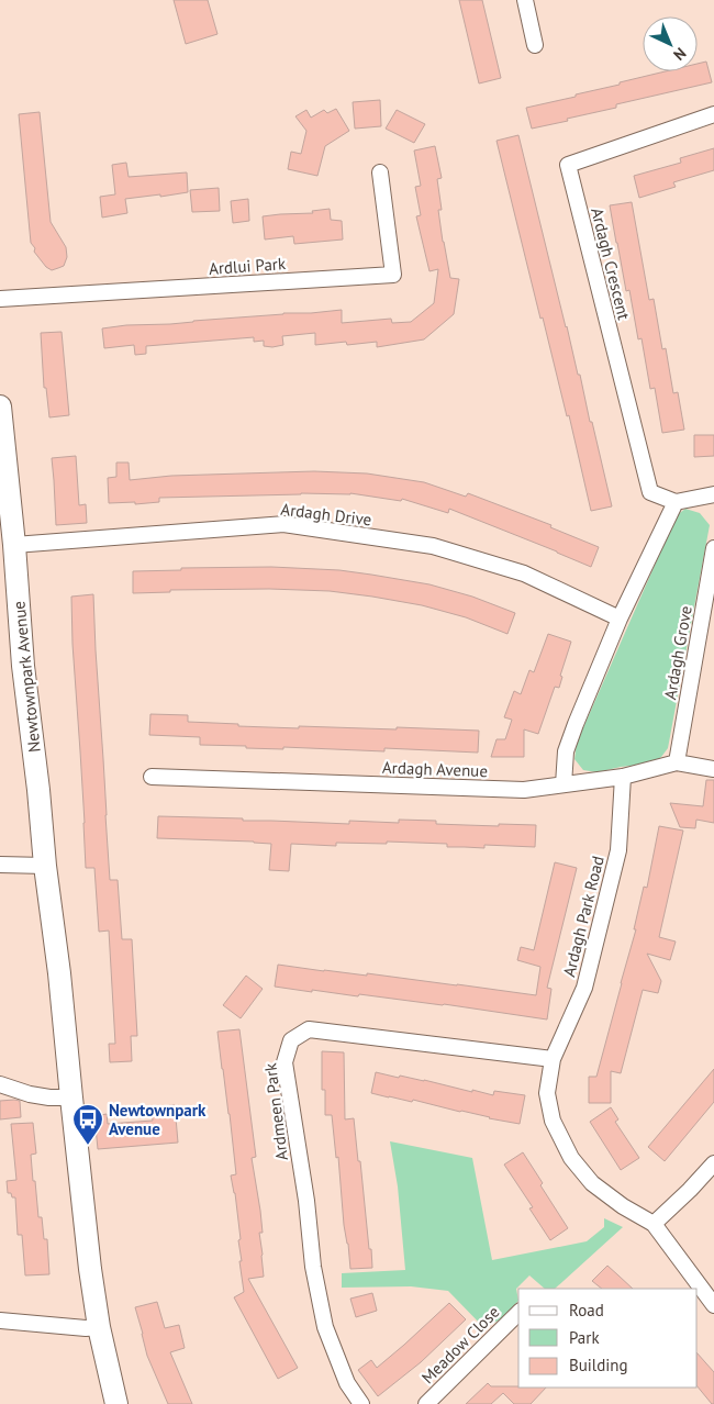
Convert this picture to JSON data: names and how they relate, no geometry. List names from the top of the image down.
{
  "streets": {
    "main road": ["Newtownpark Avenue"],
    "street": [
      "Ardagh Crescent",
      "Ardlui Park",
      "Ardagh Drive",
      "Ardagh Grove",
      "Ardagh Avenue",
      "Ardagh Park Road",
      "Ardmeen Park",
      "Meadow Close"
    ]
  },
  "crossings": [
    ["Ardagh Drive", "Newtownpark Avenue"],
    ["Ardagh Grove", "Ardagh Avenue"],
    ["Ardagh Avenue", "Ardagh Park Road"],
    ["Ardagh Park Road", "Ardmeen Park"]
  ],
  "places": {
    "bus stop": ["Newtownpark Avenue"]
  },
  "legend": ["Road", "Park", "Building"],
  "north": "bottom right"
}
